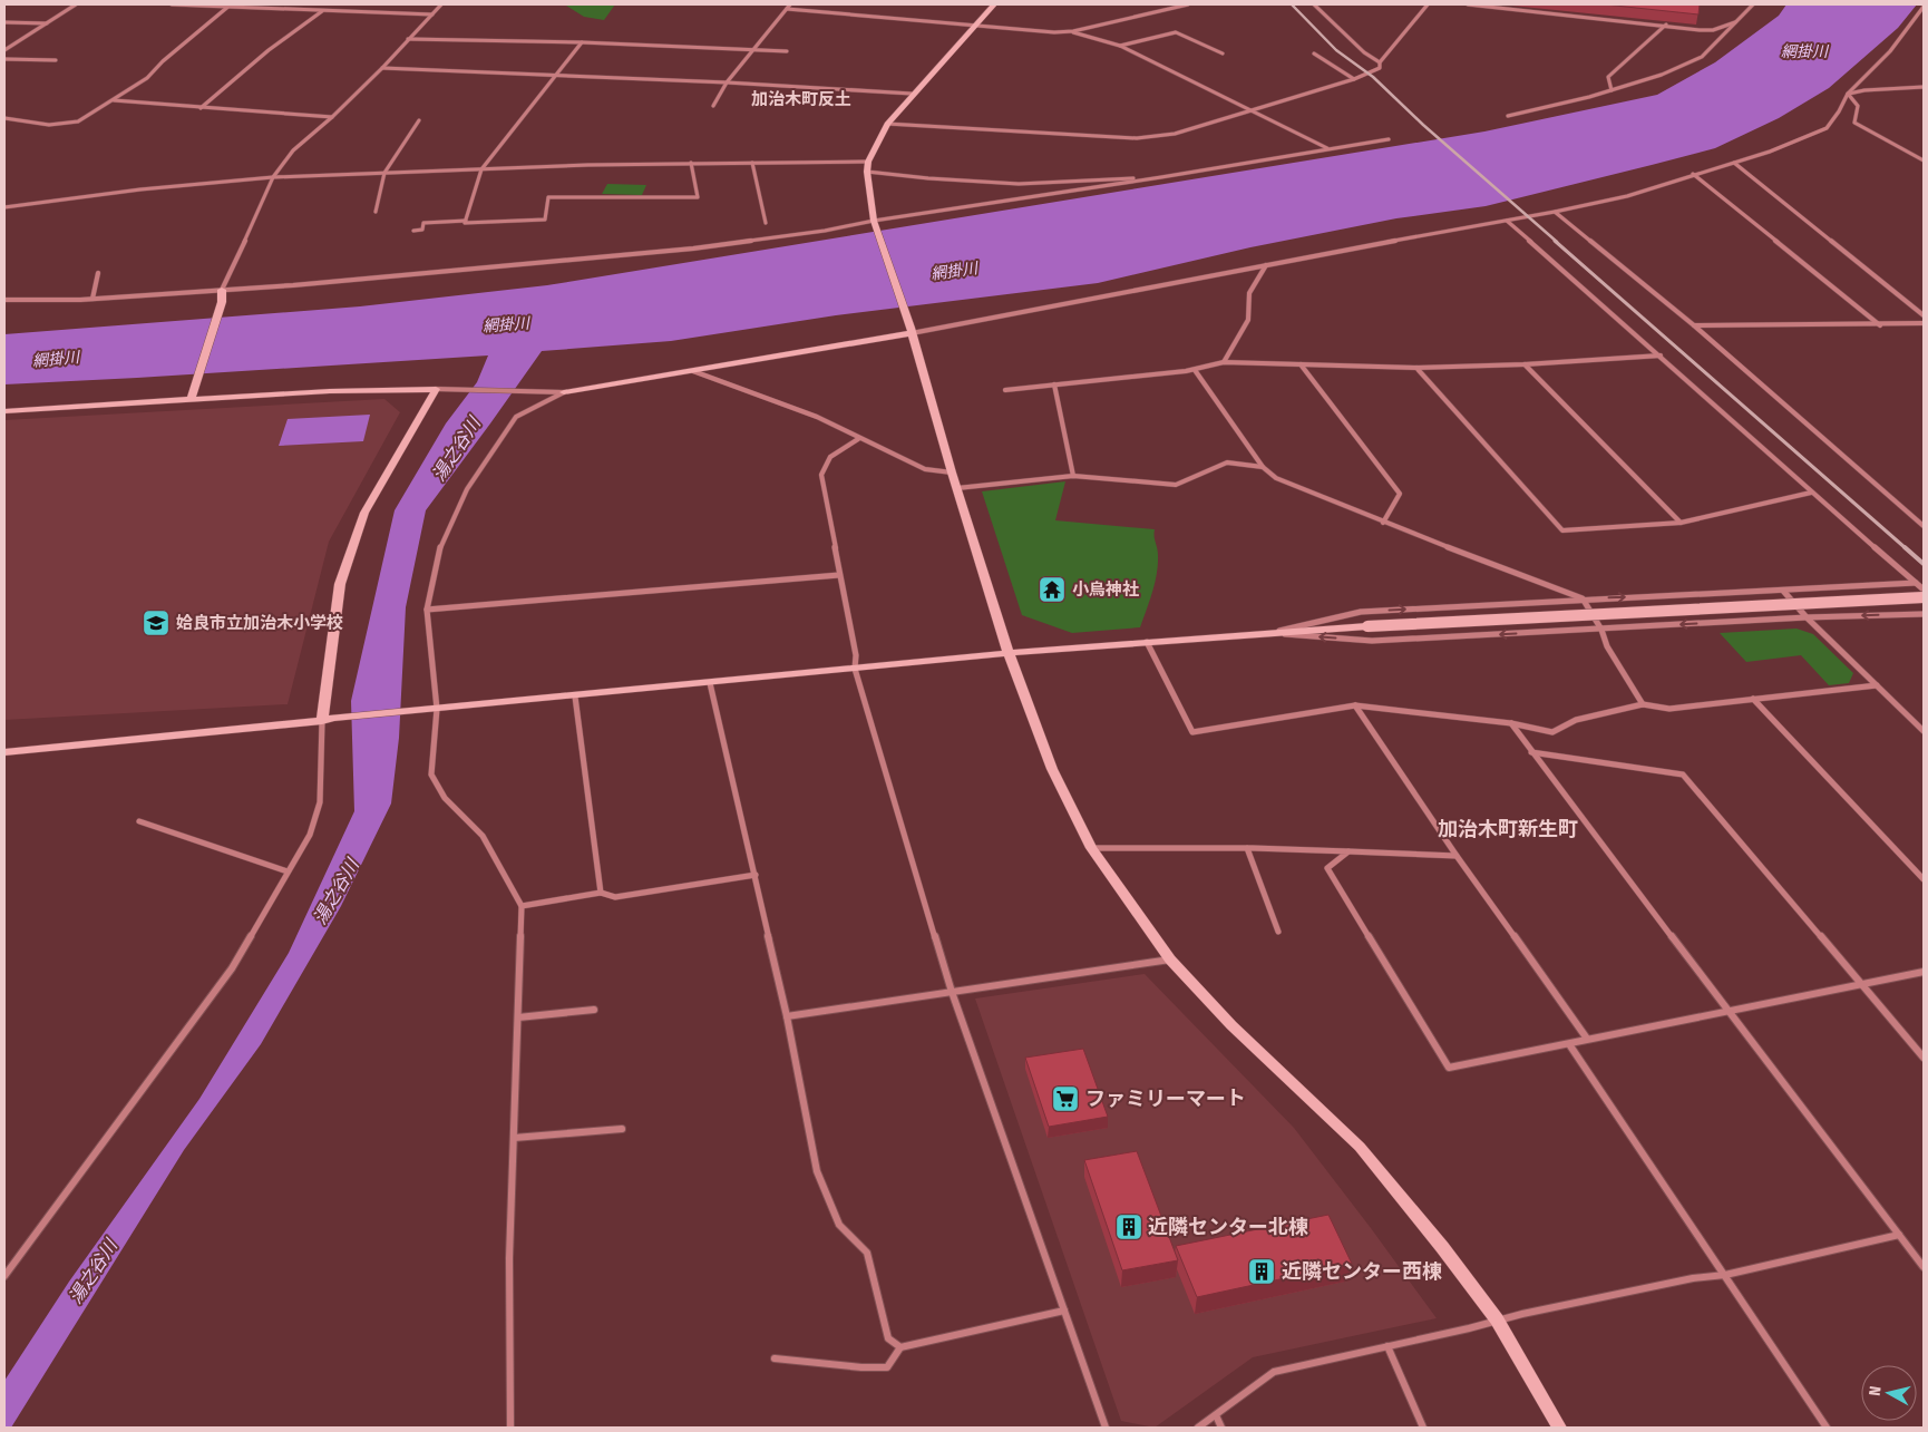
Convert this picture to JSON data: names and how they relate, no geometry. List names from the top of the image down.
{
  "districts": ["加治木町反土", "加治木町新生町"],
  "water": ["網掛川", "湯之谷川"],
  "places": {
    "temple": ["小烏神社"],
    "school or university": ["姶良市立加治木小学校"],
    "supermarket": ["ファミリーマート"],
    "building": ["近隣センター北棟", "近隣センター西棟"]
  },
  "north": "left"
}
